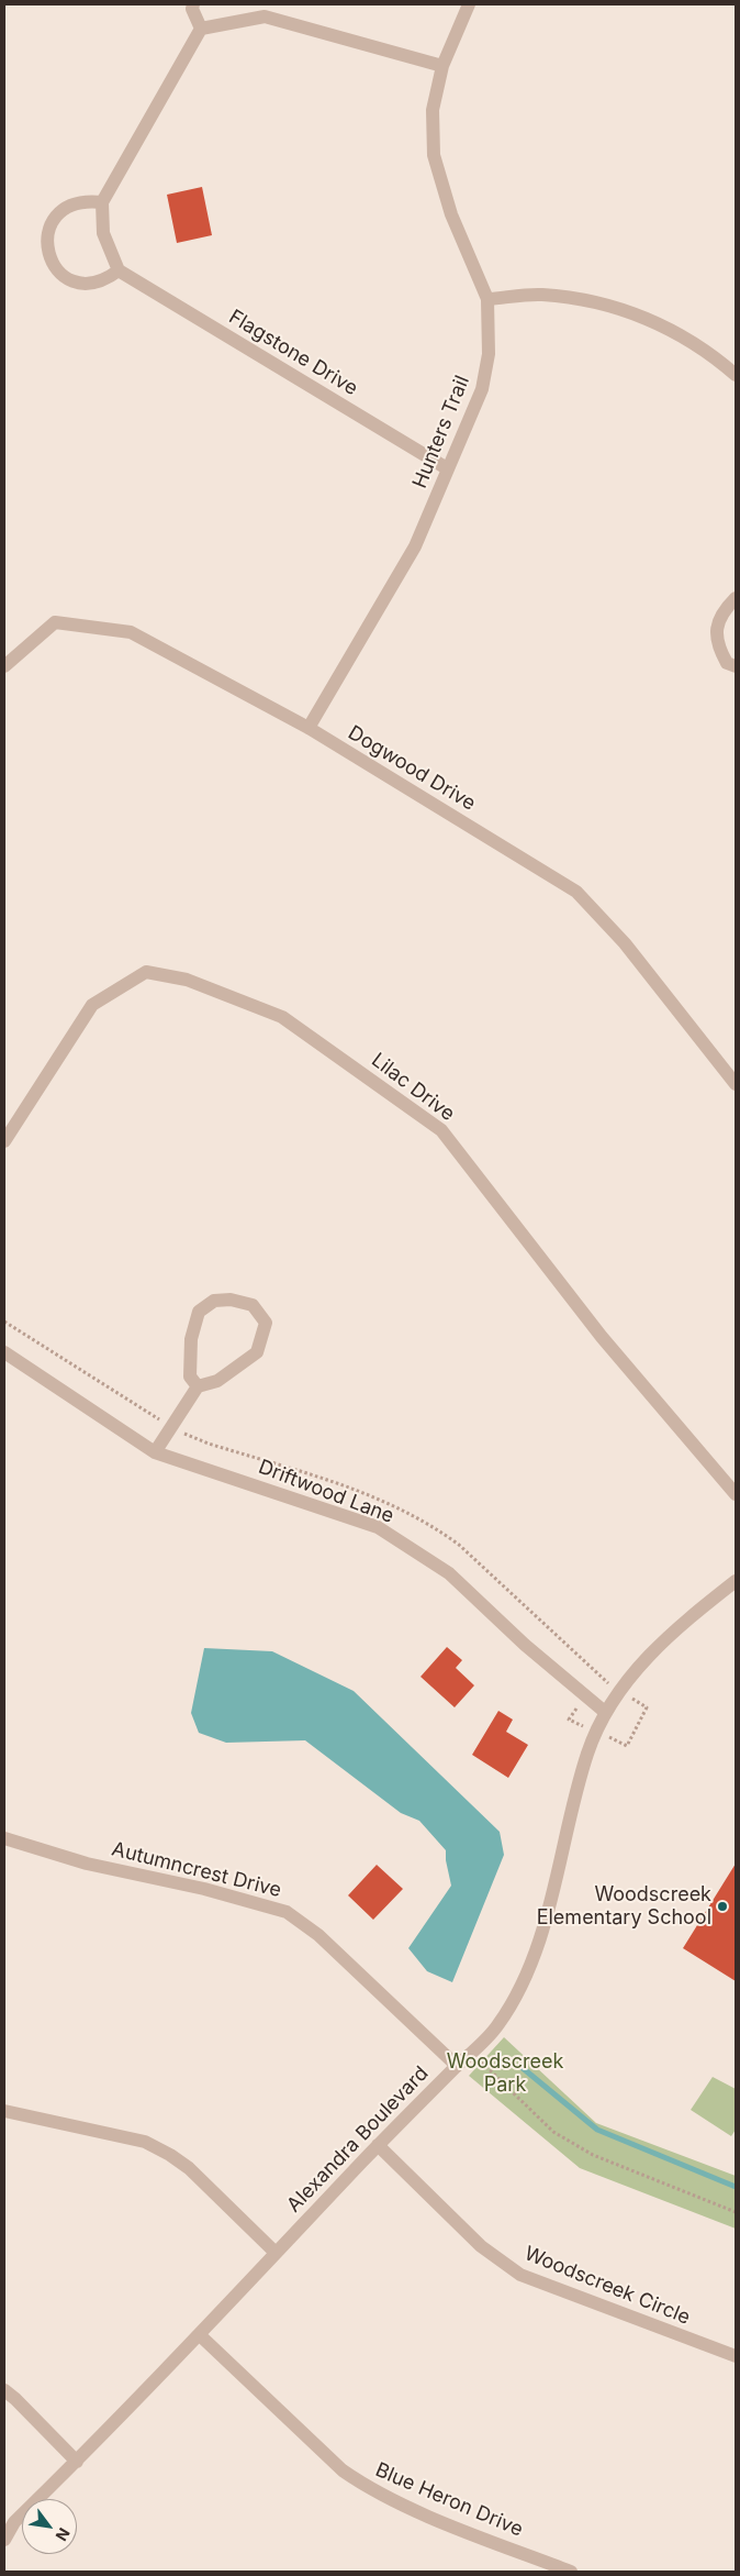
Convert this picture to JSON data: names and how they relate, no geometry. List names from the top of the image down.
{
  "streets": {
    "street": [
      "Flagstone Drive",
      "Hunters Trail",
      "Dogwood Drive",
      "Lilac Drive",
      "Driftwood Lane",
      "Autumncrest Drive",
      "Alexandra Boulevard",
      "Woodscreek Circle",
      "Blue Heron Drive"
    ]
  },
  "crossings": [
    ["Flagstone Drive", "Hunters Trail"],
    ["Hunters Trail", "Dogwood Drive"],
    ["Driftwood Lane", "Alexandra Boulevard"],
    ["Autumncrest Drive", "Alexandra Boulevard"],
    ["Alexandra Boulevard", "Woodscreek Circle"],
    ["Alexandra Boulevard", "Blue Heron Drive"]
  ],
  "parks": ["Woodscreek Park"],
  "places": ["Woodscreek Elementary School"],
  "north": "bottom right"
}
